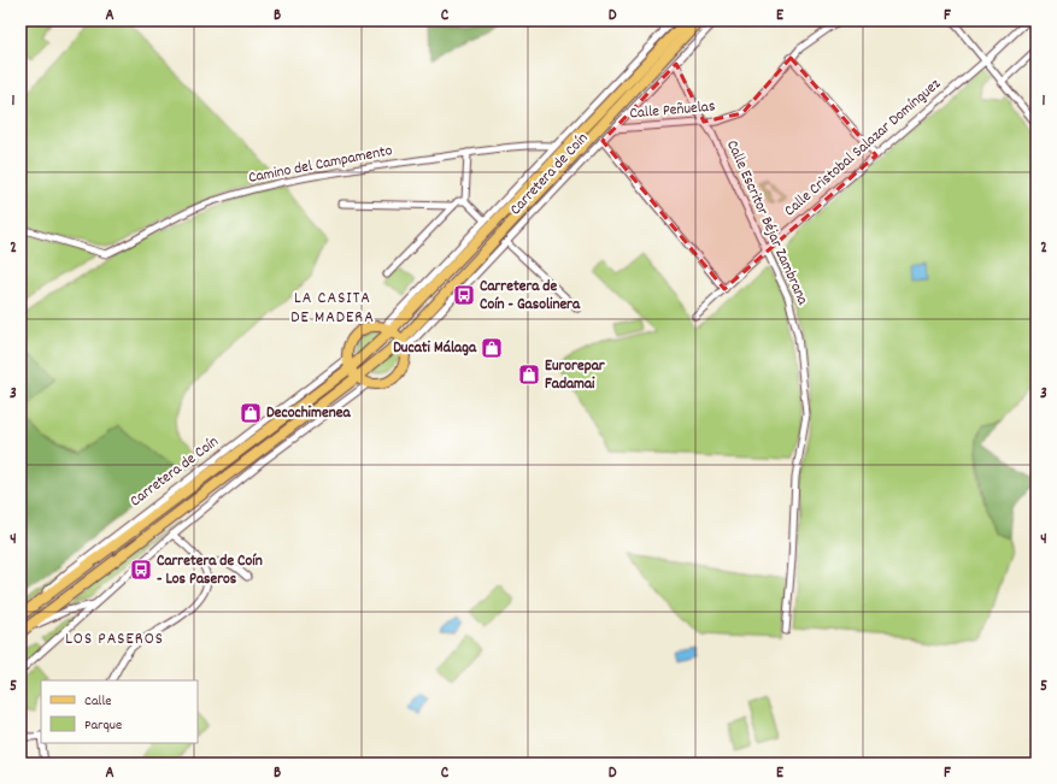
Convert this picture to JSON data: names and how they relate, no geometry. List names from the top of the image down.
{
  "streets": {
    "main road": ["Carretera de Coín"],
    "street": [
      "Calle Peñuelas",
      "Calle Cristobal Salazar Domínguez",
      "Camino del Campamento",
      "Calle Escritor Béjar Zambrana"
    ]
  },
  "crossings": [
    ["Calle Peñuelas", "Carretera de Coín"],
    ["Calle Peñuelas", "Calle Escritor Béjar Zambrana"],
    ["Calle Cristobal Salazar Domínguez", "Calle Escritor Béjar Zambrana"],
    ["Camino del Campamento", "Carretera de Coín"],
    ["Carretera de Coín", "Calle Escritor Béjar Zambrana"]
  ],
  "districts": ["LA CASITA DE MADERA", "LOS PASEROS"],
  "places": {
    "bus stop": ["Carretera de Coín - Gasolinera", "Carretera de Coín - Los Paseros"],
    "shop": ["Ducati Málaga", "Eurorepar Fadamai", "Decochimenea"]
  },
  "legend": ["Calle", "Parque"],
  "grid": {
    "columns": [
      "A",
      "B",
      "C",
      "D",
      "E",
      "F"
    ],
    "rows": [
      "1",
      "2",
      "3",
      "4",
      "5"
    ]
  }
}
